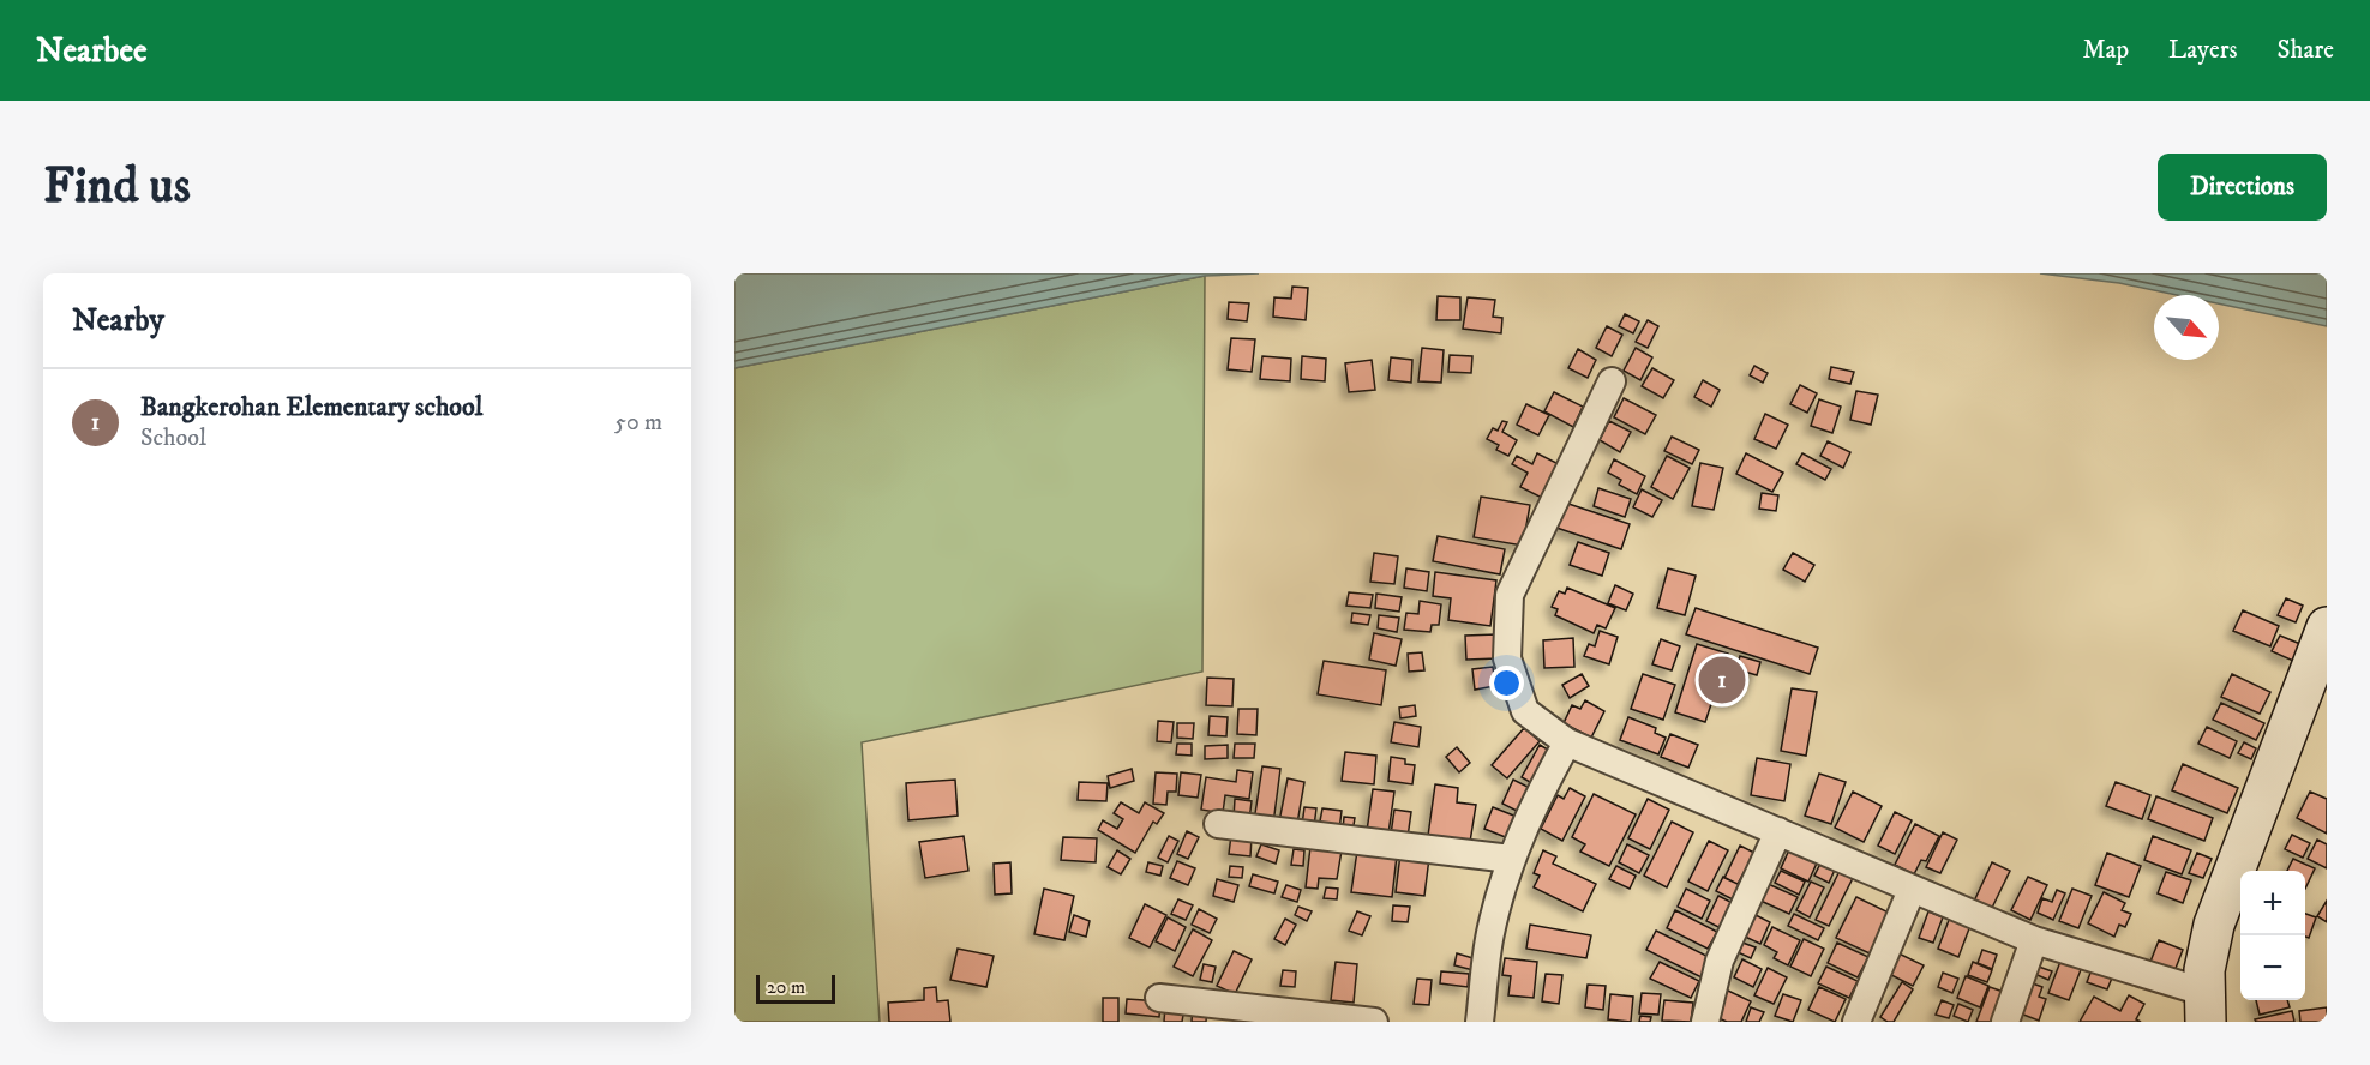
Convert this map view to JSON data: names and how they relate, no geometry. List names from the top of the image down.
{
  "scale_bar": "20 m",
  "north": "bottom right",
  "page": {
    "header": "Nearbee",
    "nav": ["Map", "Layers", "Share"],
    "buttons": "Directions",
    "title": "Find us",
    "heading": "Nearby",
    "list": [
      {
        "mark": "1",
        "name": "Bangkerohan Elementary school",
        "note": "School",
        "value": "50 m"
      }
    ],
    "pins": "1",
    "map_buttons": ["+", "−"],
    "scale": "20 m"
  }
}
